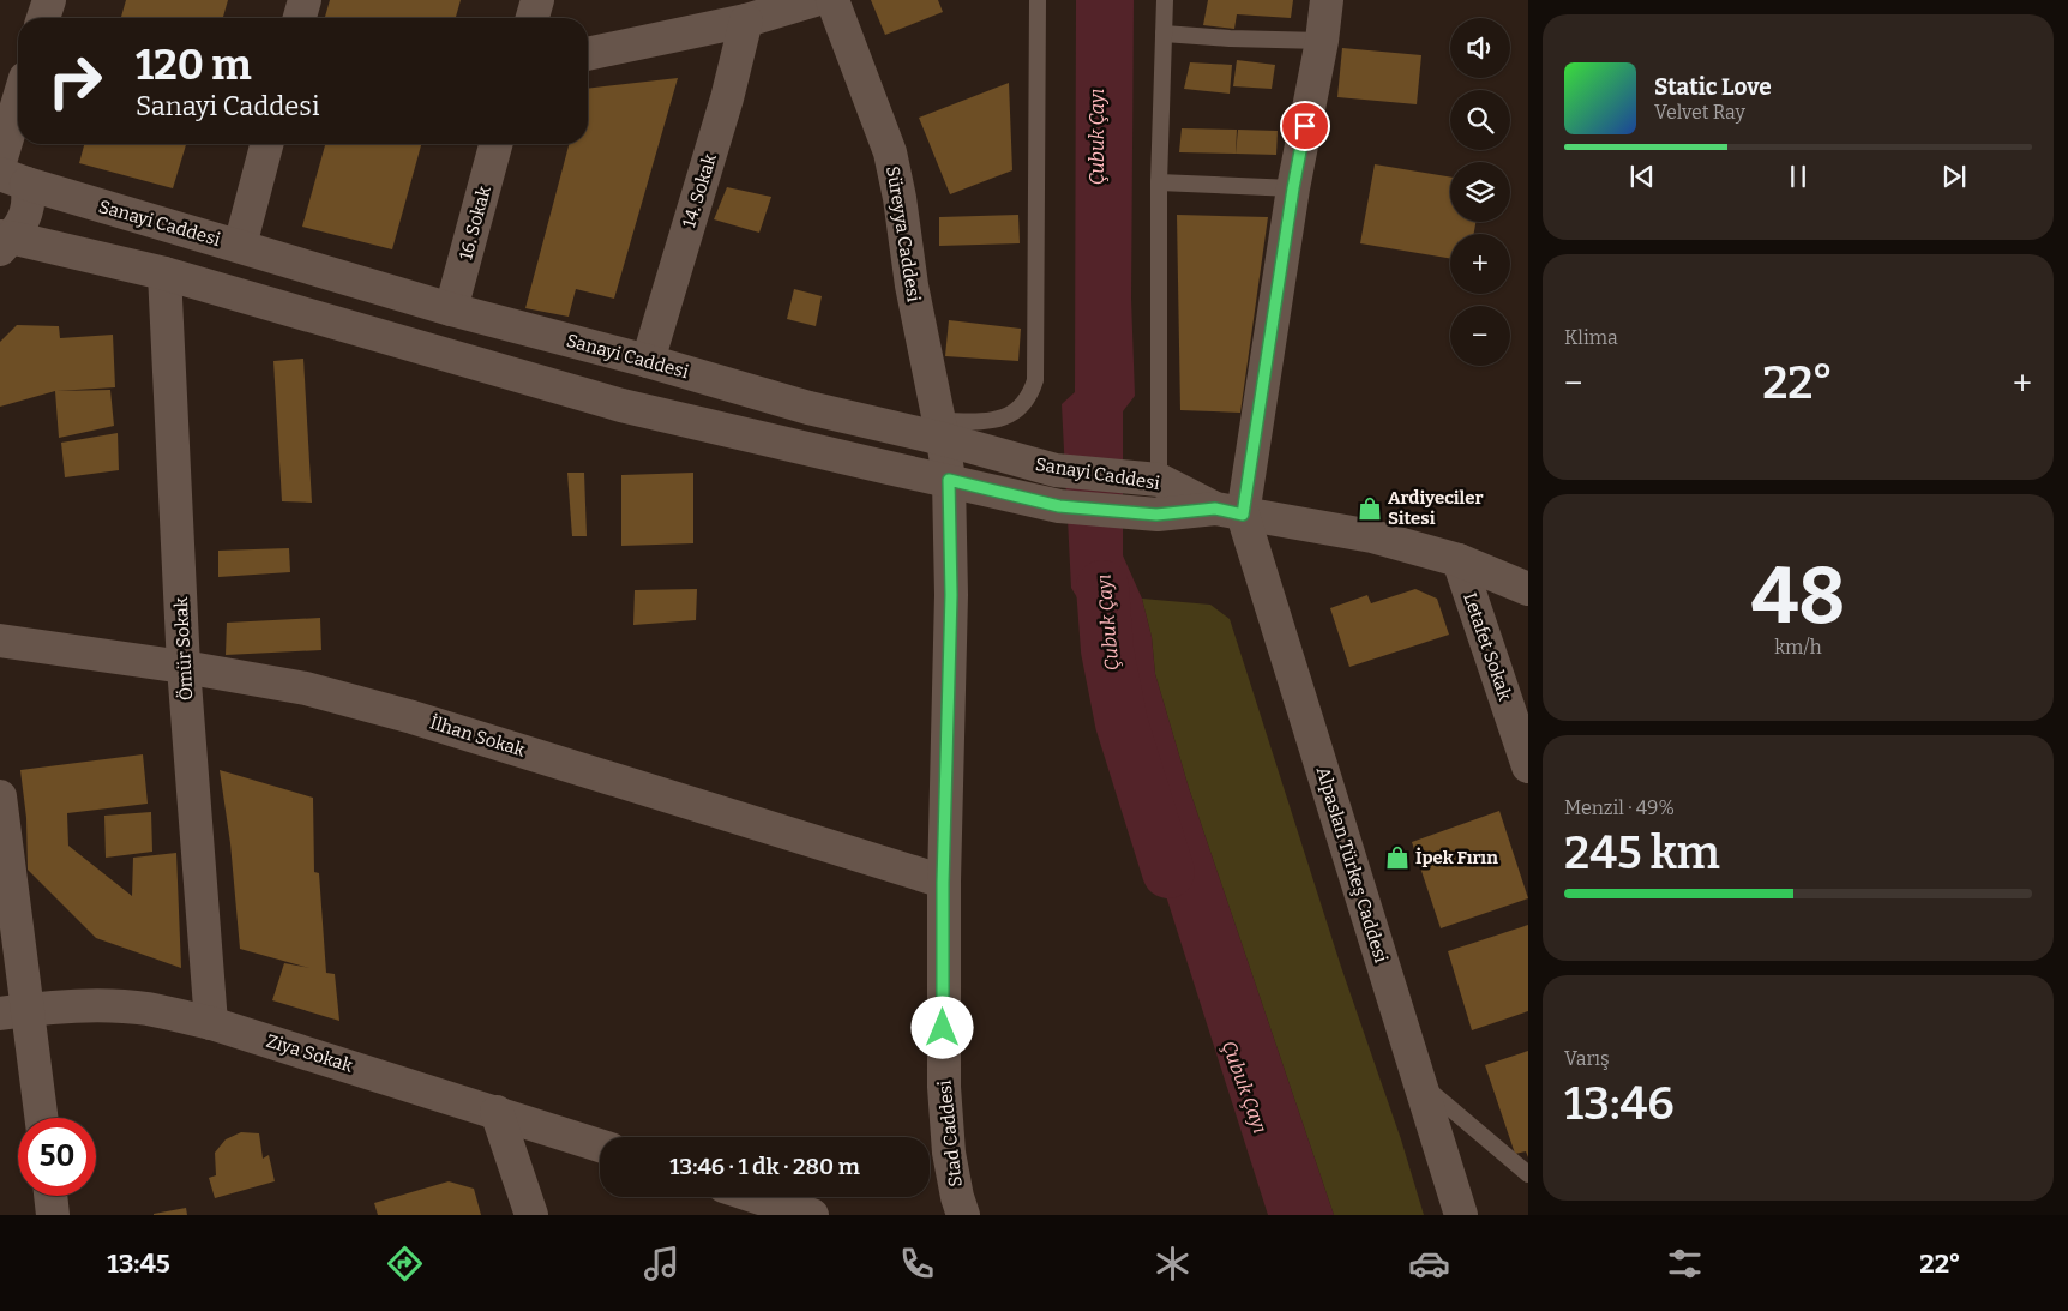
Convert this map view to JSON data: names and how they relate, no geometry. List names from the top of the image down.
{
  "streets": {
    "street": [
      "14. Sokak",
      "Sanayi Caddesi",
      "16. Sokak",
      "Süreyya Caddesi",
      "Letafet Sokak",
      "Ömür Sokak",
      "İlhan Sokak",
      "Alpaslan Türkeş Caddesi",
      "Ziya Sokak",
      "Stad Caddesi"
    ]
  },
  "crossings": [
    ["14. Sokak", "Sanayi Caddesi"],
    ["Sanayi Caddesi", "16. Sokak"],
    ["Sanayi Caddesi", "Süreyya Caddesi"],
    ["Sanayi Caddesi", "Ömür Sokak"],
    ["Sanayi Caddesi", "Alpaslan Türkeş Caddesi"],
    ["Sanayi Caddesi", "Stad Caddesi"],
    ["Süreyya Caddesi", "Stad Caddesi"],
    ["Ömür Sokak", "İlhan Sokak"],
    ["Ömür Sokak", "Ziya Sokak"],
    ["İlhan Sokak", "Stad Caddesi"]
  ],
  "water": ["Çubuk Çayı"],
  "places": {
    "shop": ["Ardiyeciler Sitesi", "İpek Fırın"]
  },
  "page": {
    "map_buttons": ["+", "−"],
    "turn": ["120 m", "Sanayi Caddesi"],
    "song": ["Static Love", "Velvet Ray"],
    "tile": [
      "Klima",
      ["48", "km/h"],
      ["Menzil · 49%", "245 km"],
      ["Varış", "13:46"]
    ],
    "heat": ["−", "22°", "+"],
    "limit": "50",
    "trip": "13:46 · 1 dk · 280 m",
    "tabs": ["13:45", "22°"]
  }
}
